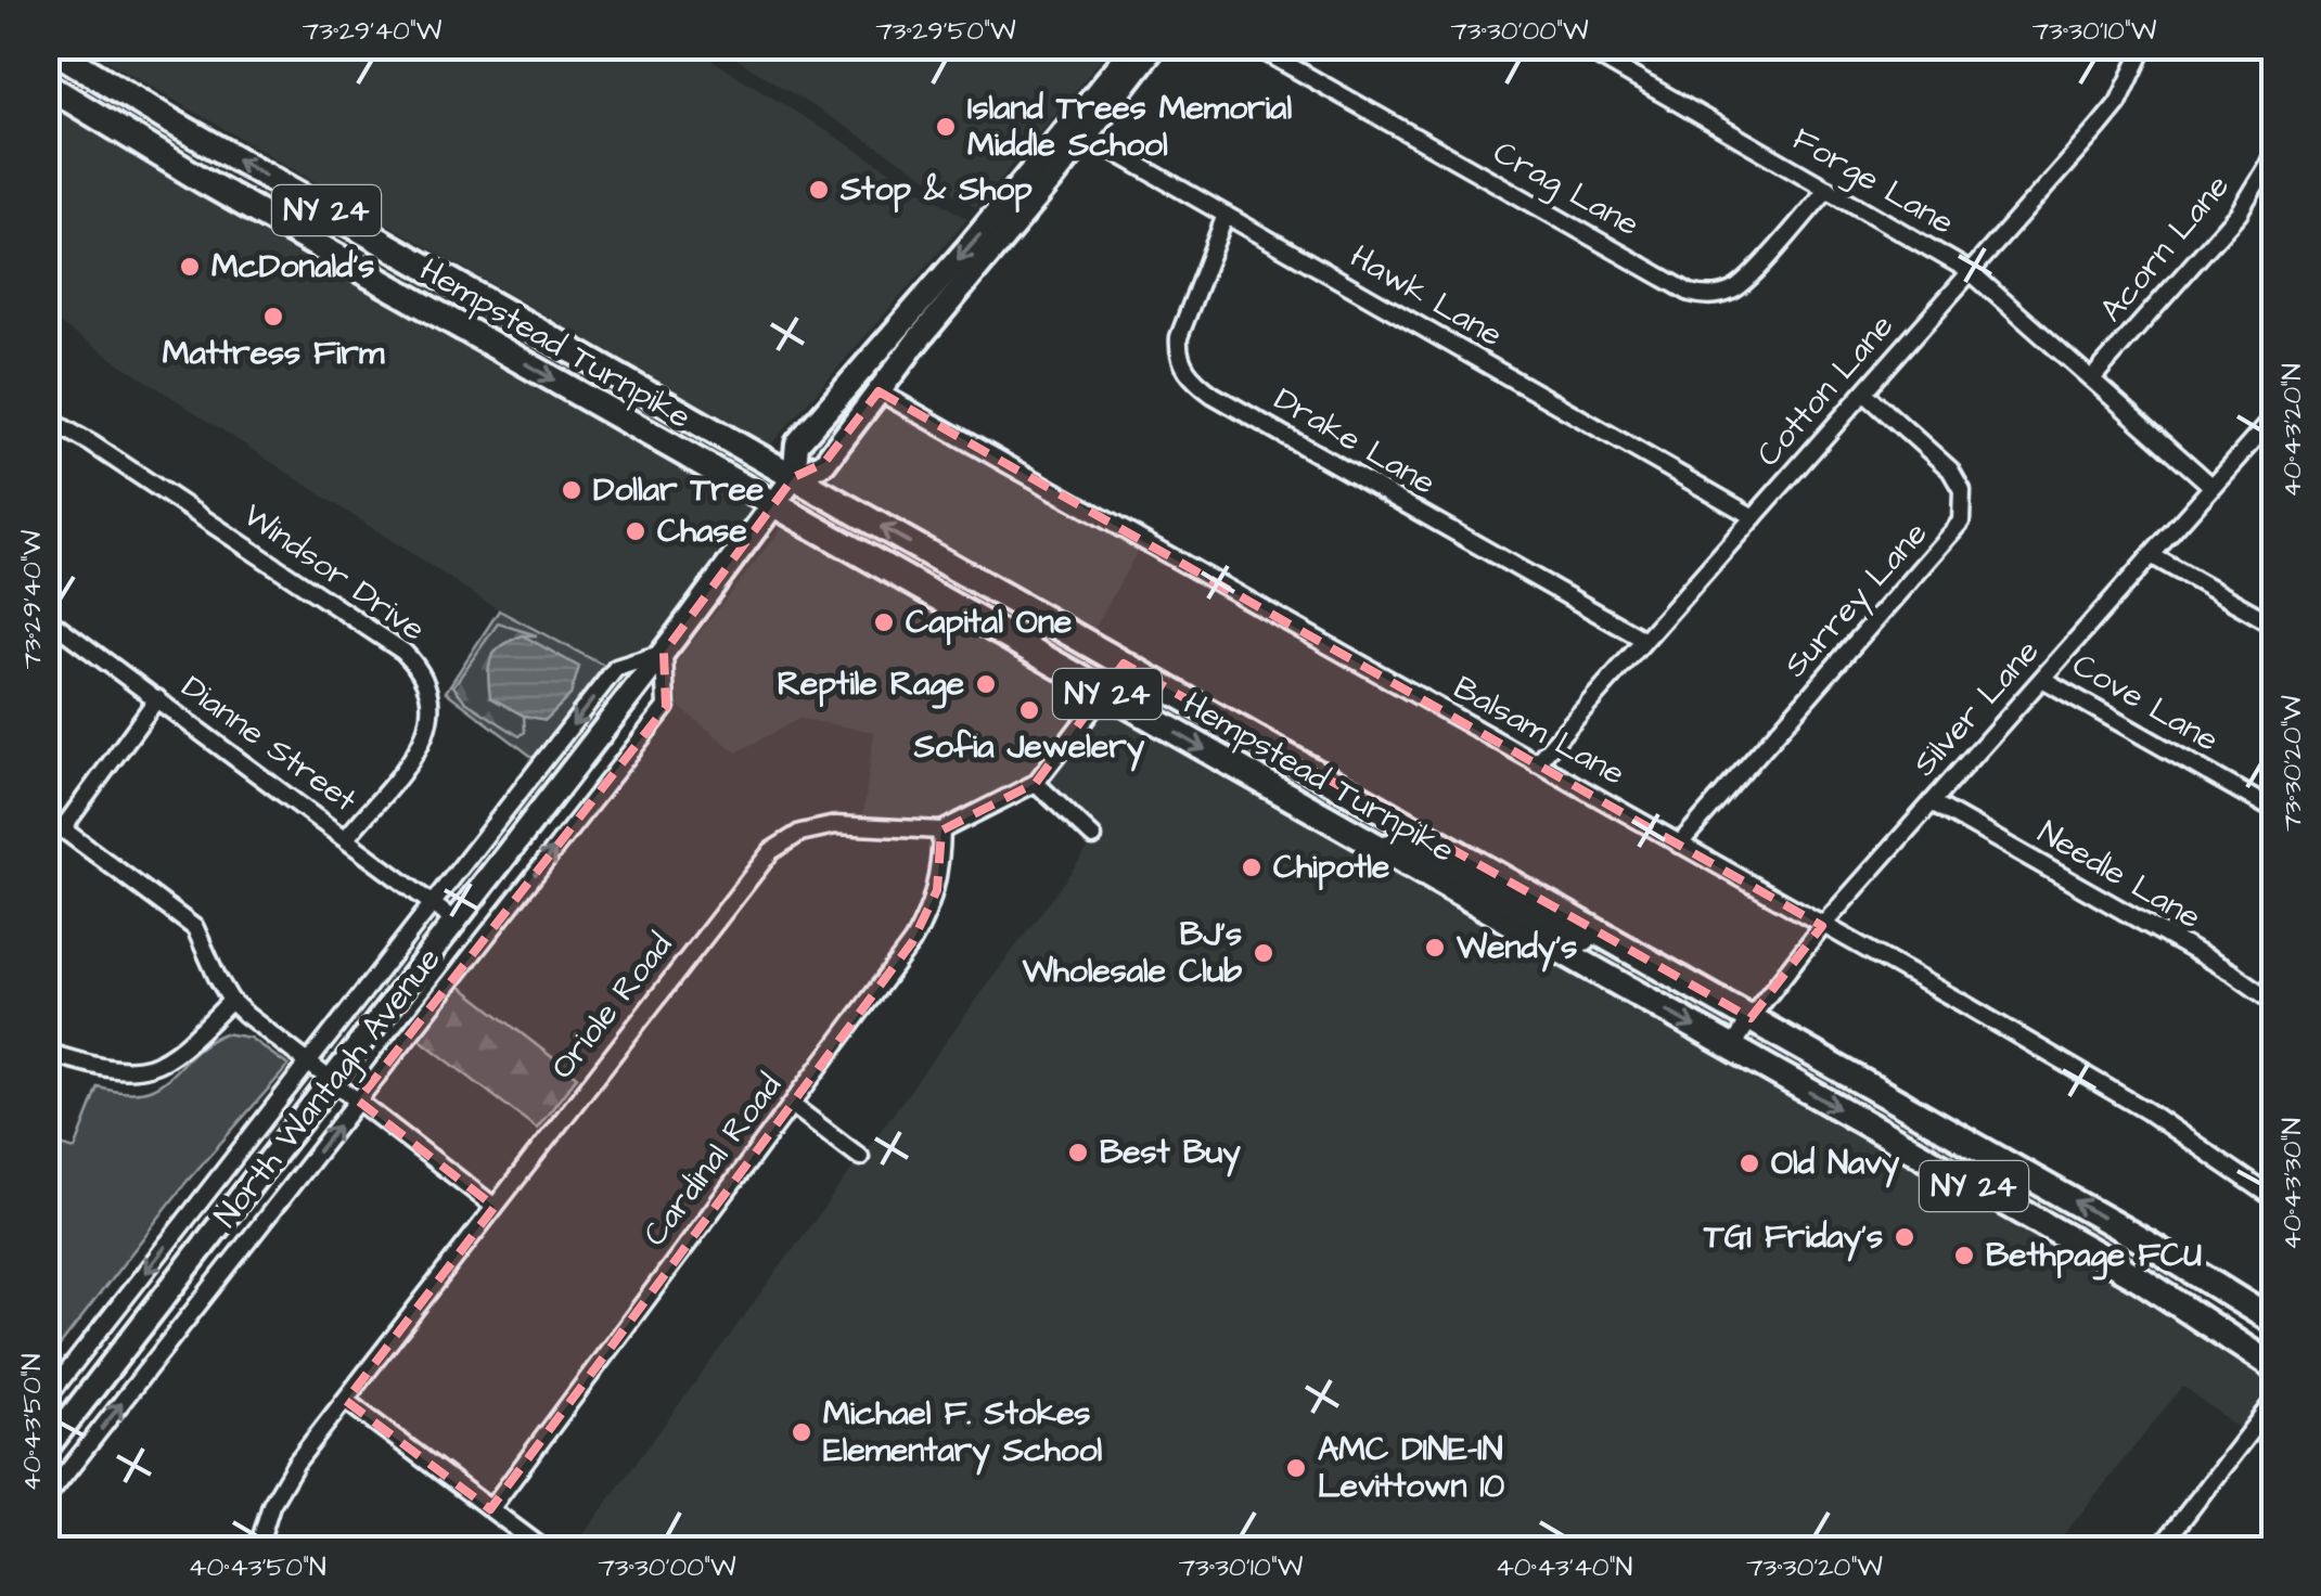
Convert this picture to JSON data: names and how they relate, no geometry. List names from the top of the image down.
{
  "streets": {
    "main road": ["NY 24", "Hempstead Turnpike", "North Wantagh Avenue"],
    "street": [
      "Forge Lane",
      "Crag Lane",
      "Acorn Lane",
      "Hawk Lane",
      "Cotton Lane",
      "Drake Lane",
      "Windsor Drive",
      "Surrey Lane",
      "Cove Lane",
      "Silver Lane",
      "Balsam Lane",
      "Dianne Street",
      "Needle Lane",
      "Oriole Road",
      "Cardinal Road"
    ]
  },
  "crossings": [
    ["Forge Lane", "Crag Lane"],
    ["Forge Lane", "Acorn Lane"],
    ["Forge Lane", "Cotton Lane"],
    ["Forge Lane", "Silver Lane"],
    ["Hawk Lane", "Cotton Lane"],
    ["Hawk Lane", "Drake Lane"],
    ["Hempstead Turnpike", "Silver Lane"],
    ["Hempstead Turnpike", "Oriole Road"],
    ["Hempstead Turnpike", "North Wantagh Avenue"],
    ["Cotton Lane", "Drake Lane"],
    ["Cotton Lane", "Surrey Lane"],
    ["Cotton Lane", "Balsam Lane"],
    ["Windsor Drive", "Dianne Street"],
    ["Surrey Lane", "Balsam Lane"],
    ["Cove Lane", "Silver Lane"],
    ["Silver Lane", "Balsam Lane"],
    ["Silver Lane", "Needle Lane"],
    ["Dianne Street", "North Wantagh Avenue"],
    ["Oriole Road", "Cardinal Road"]
  ],
  "places": [
    "Island Trees Memorial Middle School",
    "Stop & Shop",
    "McDonald's",
    "Mattress Firm",
    "Dollar Tree",
    "Chase",
    "Capital One",
    "Reptile Rage",
    "Sofia Jewelery",
    "Chipotle",
    "Wendy's",
    "BJ's Wholesale Club",
    "Best Buy",
    "Old Navy",
    "TGI Friday's",
    "Bethpage FCU",
    "Michael F. Stokes Elementary School",
    "AMC DINE-IN Levittown 10"
  ],
  "coordinates": [
    "73°29'40\"W",
    "73°29'50\"W",
    "73°30'00\"W",
    "73°30'10\"W",
    "40°43'20\"N",
    "73°30'20\"W",
    "40°43'30\"N",
    "40°43'50\"N",
    "40°43'40\"N"
  ]
}
